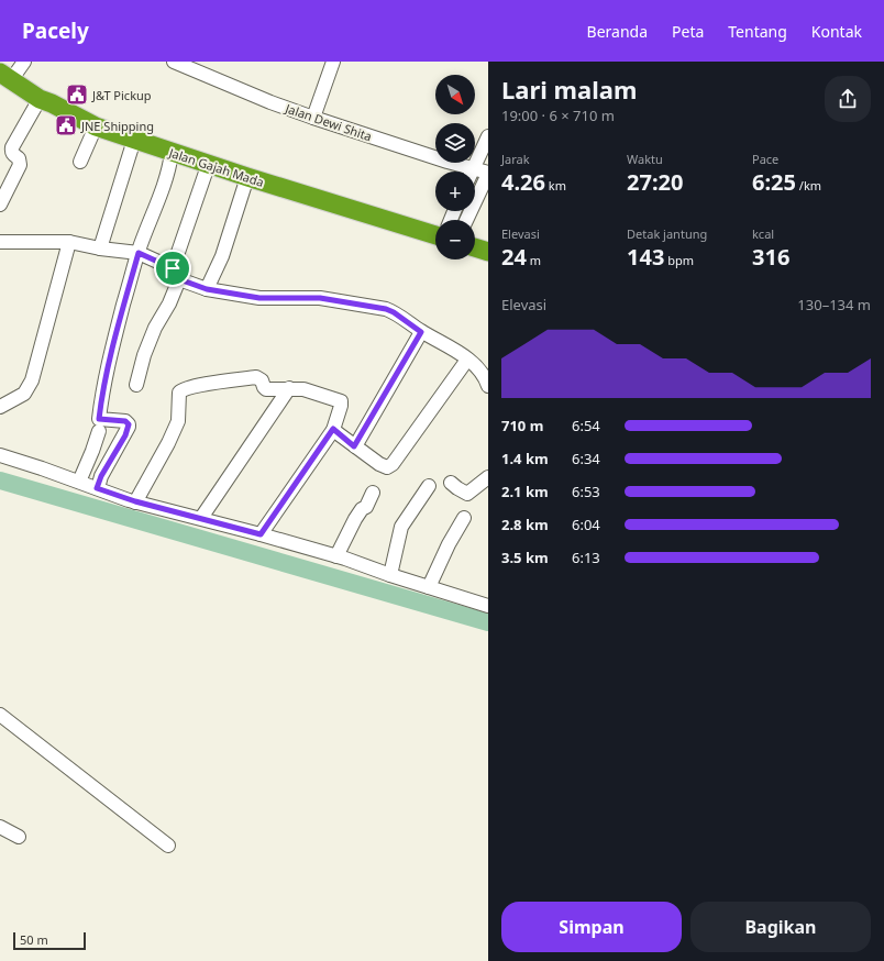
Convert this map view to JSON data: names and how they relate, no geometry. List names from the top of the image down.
{
  "streets": {
    "highway": ["Jalan Gajah Mada"],
    "street": ["Jalan Dewi Shita"]
  },
  "places": {
    "public building": ["J&T Pickup", "JNE Shipping"]
  },
  "scale_bar": "50 m",
  "north": "bottom right",
  "page": {
    "header": "Pacely",
    "nav": [
      "Beranda",
      "Peta",
      "Tentang",
      "Kontak"
    ],
    "heading": ["Lari malam", "19:00 · 6 × 710 m"],
    "map_buttons": ["+", "−"],
    "stats": [
      ["Jarak", "4.26 km"],
      ["Waktu", "27:20"],
      ["Pace", "6:25 /km"],
      ["Elevasi", "24 m"],
      ["Detak jantung", "143 bpm"],
      ["kcal", "316"]
    ],
    "chart": ["Elevasi", "130–134 m"],
    "list": [
      {
        "name": "710 m",
        "note": "6:54"
      },
      {
        "name": "1.4 km",
        "note": "6:34"
      },
      {
        "name": "2.1 km",
        "note": "6:53"
      },
      {
        "name": "2.8 km",
        "note": "6:04"
      },
      {
        "name": "3.5 km",
        "note": "6:13"
      }
    ],
    "buttons": ["Simpan", "Bagikan"],
    "scale": "50 m"
  }
}
